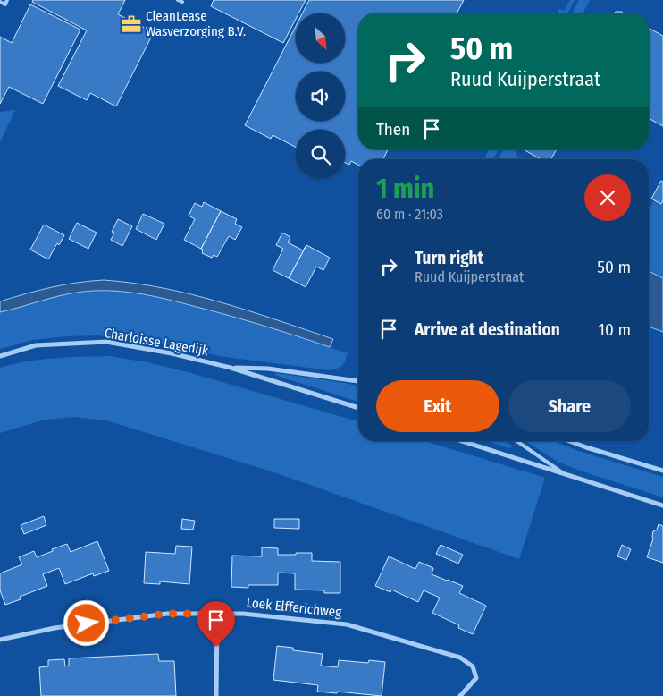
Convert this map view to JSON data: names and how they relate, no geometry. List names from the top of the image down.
{
  "streets": {
    "street": ["Charloisse Lagedijk", "Loek Elfferichweg"]
  },
  "places": {
    "office": ["CleanLease Wasverzorging B.V."]
  },
  "north": "bottom right",
  "page": {
    "turn": ["50 m", "Ruud Kuijperstraat"],
    "then": "Then",
    "heading": ["1 min", "60 m · 21:03"],
    "list": [
      {
        "name": "Turn right",
        "note": "Ruud Kuijperstraat",
        "value": "50 m"
      },
      {
        "name": "Arrive at destination",
        "value": "10 m"
      }
    ],
    "buttons": ["Exit", "Share"]
  }
}
